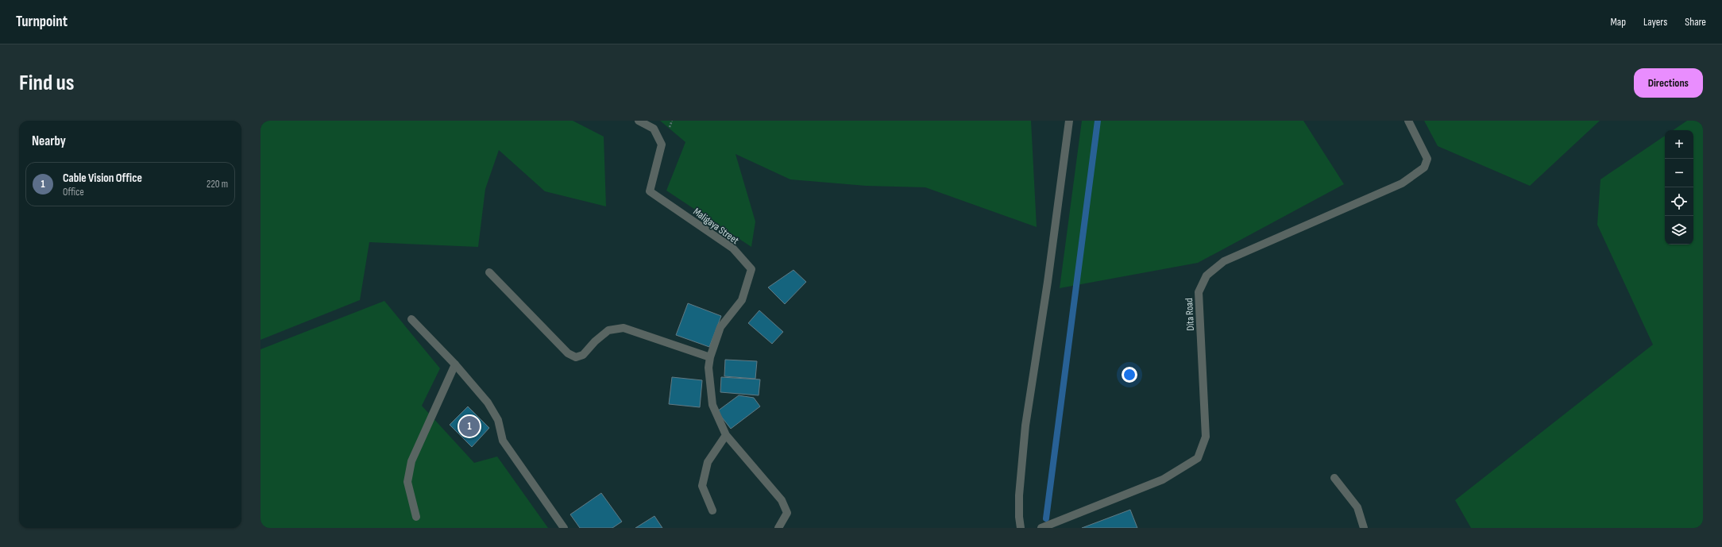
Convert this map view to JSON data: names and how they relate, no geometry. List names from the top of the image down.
{
  "streets": {
    "street": ["Maligaya Street", "Dita Road"]
  },
  "page": {
    "header": "Turnpoint",
    "nav": ["Map", "Layers", "Share"],
    "buttons": "Directions",
    "title": "Find us",
    "heading": "Nearby",
    "map_buttons": ["+", "−"],
    "list": [
      {
        "mark": "1",
        "name": "Cable Vision Office",
        "note": "Office",
        "value": "220 m"
      }
    ],
    "pins": "1"
  }
}
